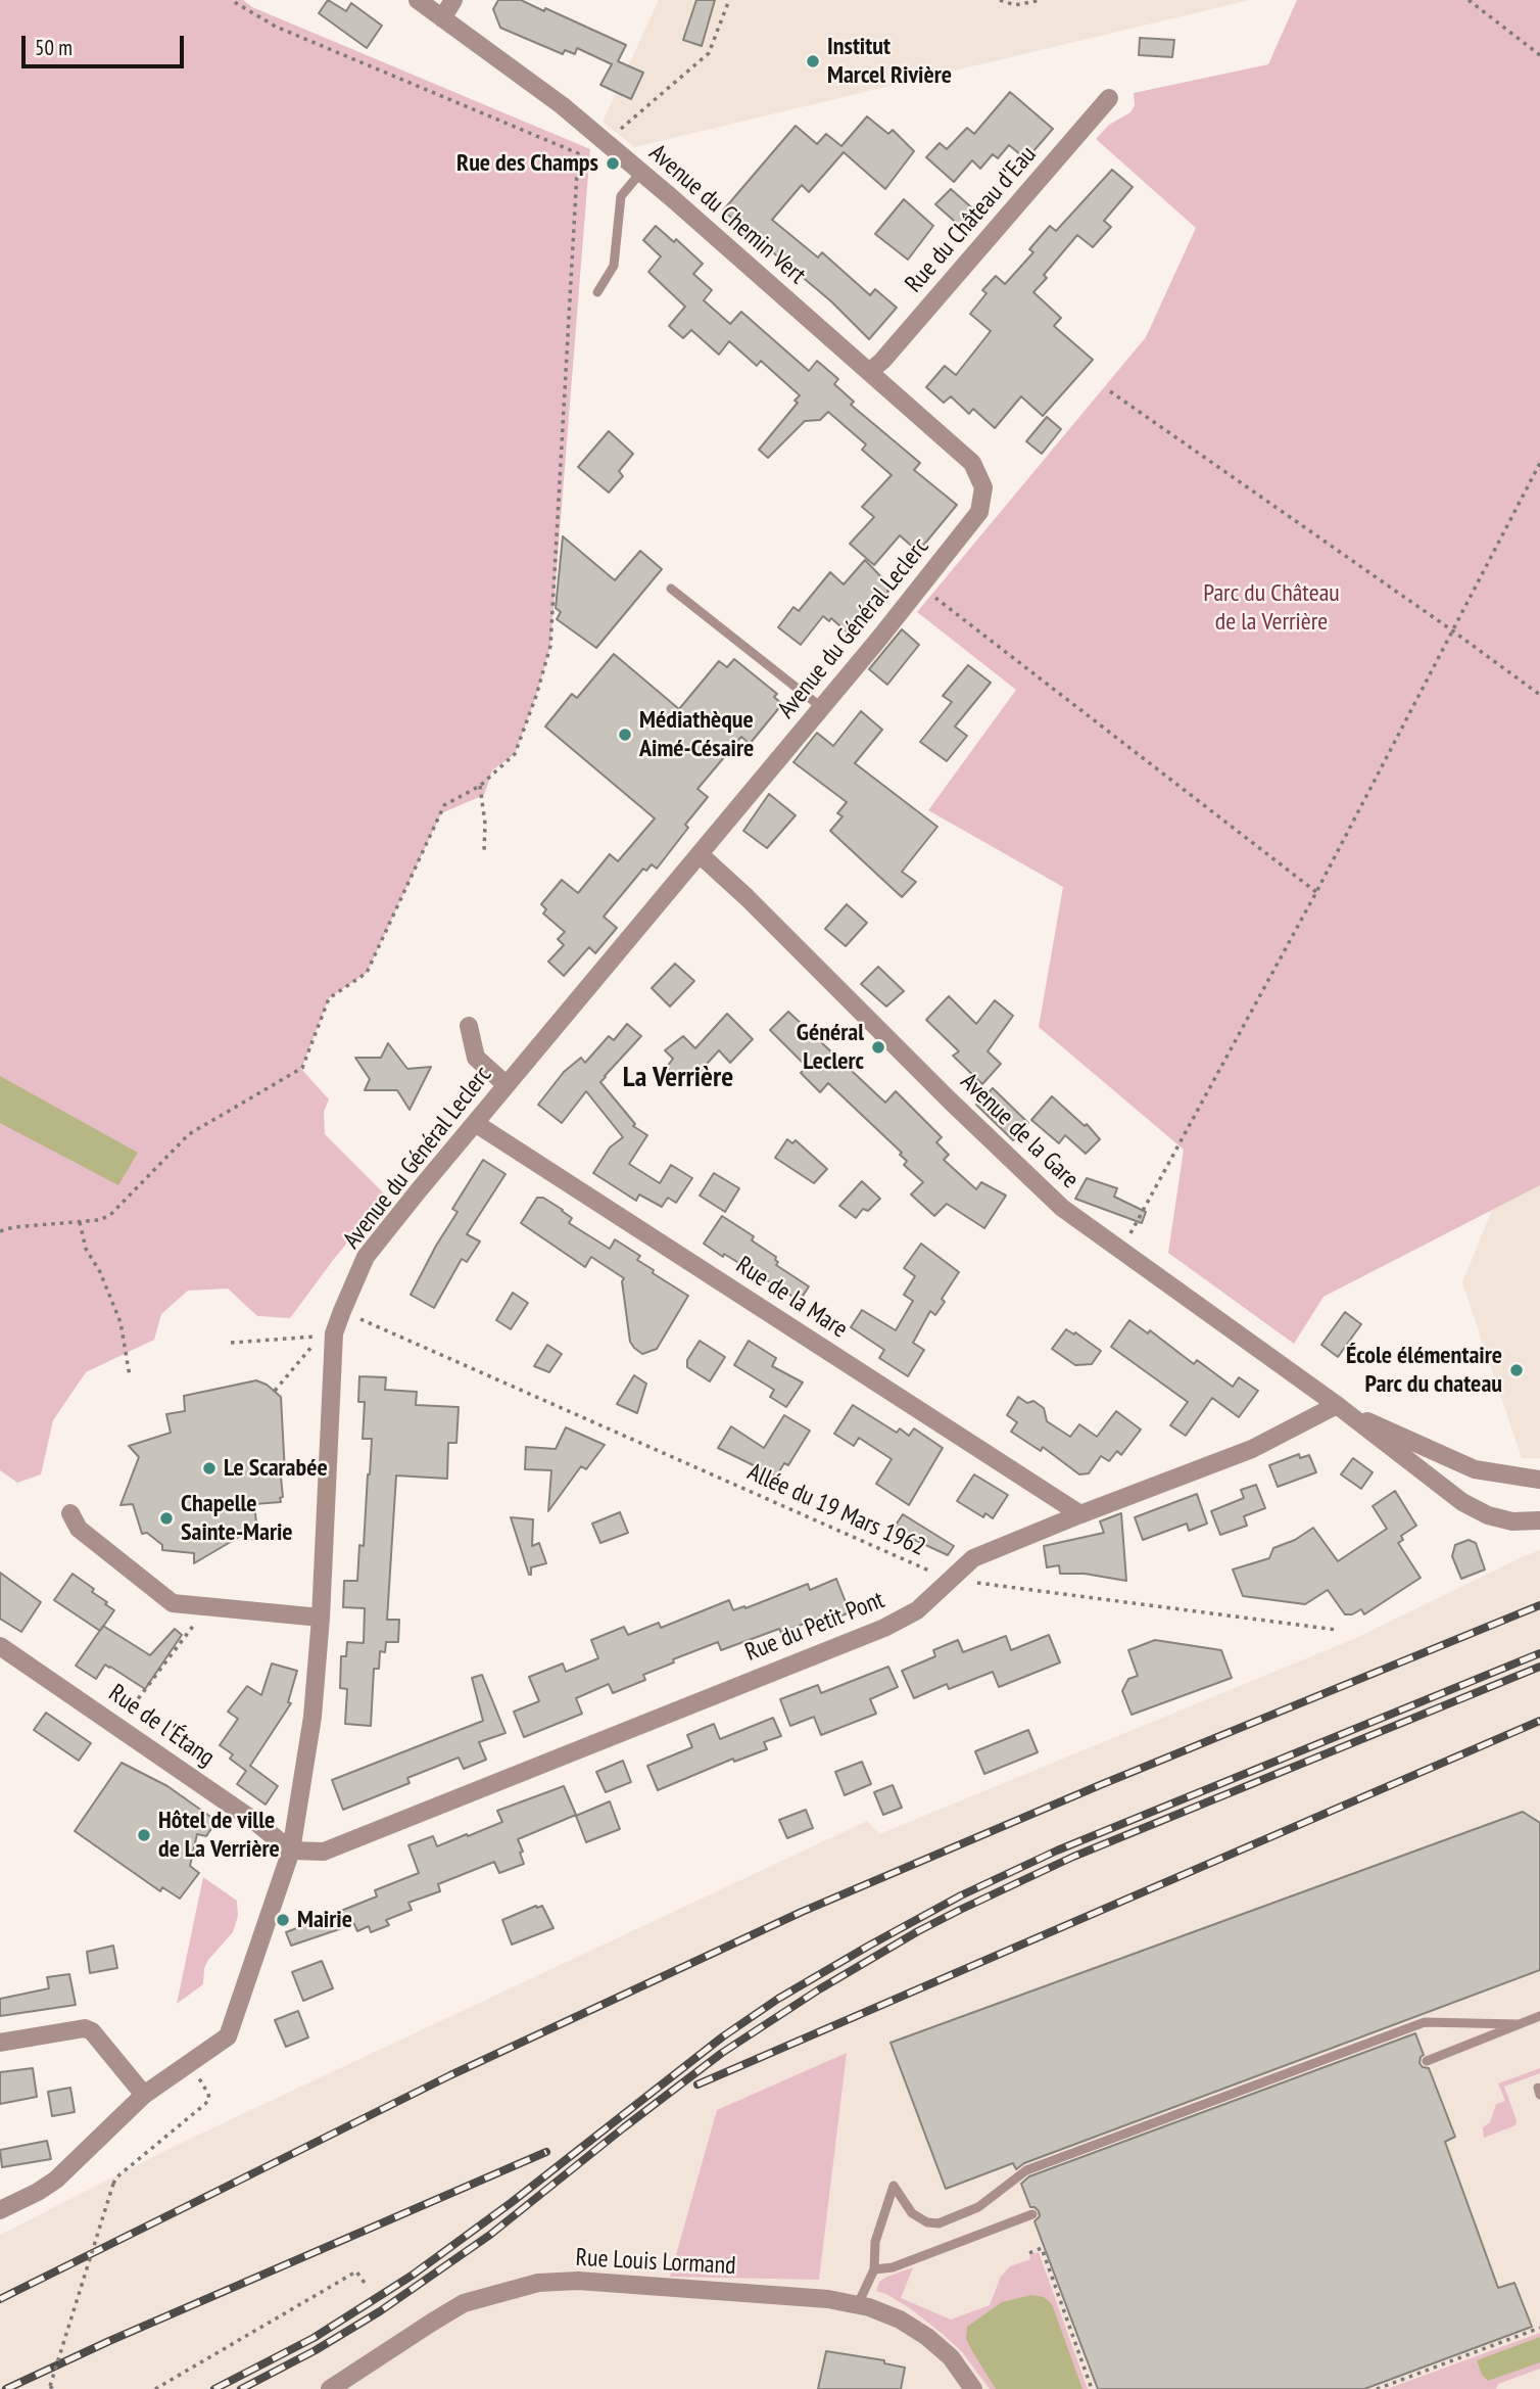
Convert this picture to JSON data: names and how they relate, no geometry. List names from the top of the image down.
{
  "streets": {
    "street": [
      "Avenue du Chemin Vert",
      "Rue du Château d'Eau",
      "Avenue du Général Leclerc",
      "Avenue de la Gare",
      "Rue de la Mare",
      "Rue du Petit Pont",
      "Rue de l'Étang",
      "Rue Louis Lormand"
    ],
    "path": ["Allée du 19 Mars 1962"]
  },
  "crossings": [
    ["Avenue du Chemin Vert", "Rue du Château d'Eau"],
    ["Avenue du Chemin Vert", "Avenue du Général Leclerc"],
    ["Avenue du Général Leclerc", "Avenue de la Gare"],
    ["Avenue du Général Leclerc", "Rue de la Mare"],
    ["Avenue du Général Leclerc", "Rue du Petit Pont"],
    ["Avenue du Général Leclerc", "Rue de l'Étang"],
    ["Avenue de la Gare", "Rue du Petit Pont"],
    ["Rue de la Mare", "Rue du Petit Pont"],
    ["Allée du 19 Mars 1962", "Rue du Petit Pont"],
    ["Rue du Petit Pont", "Rue de l'Étang"]
  ],
  "districts": ["La Verrière"],
  "parks": ["Parc du Château de la Verrière"],
  "places": [
    "Institut Marcel Rivière",
    "Rue des Champs",
    "Médiathèque Aimé-Césaire",
    "Général Leclerc",
    "École élémentaire Parc du chateau",
    "Le Scarabée",
    "Chapelle Sainte-Marie",
    "Hôtel de ville de La Verrière",
    "Mairie"
  ],
  "scale_bar": "50 m"
}
